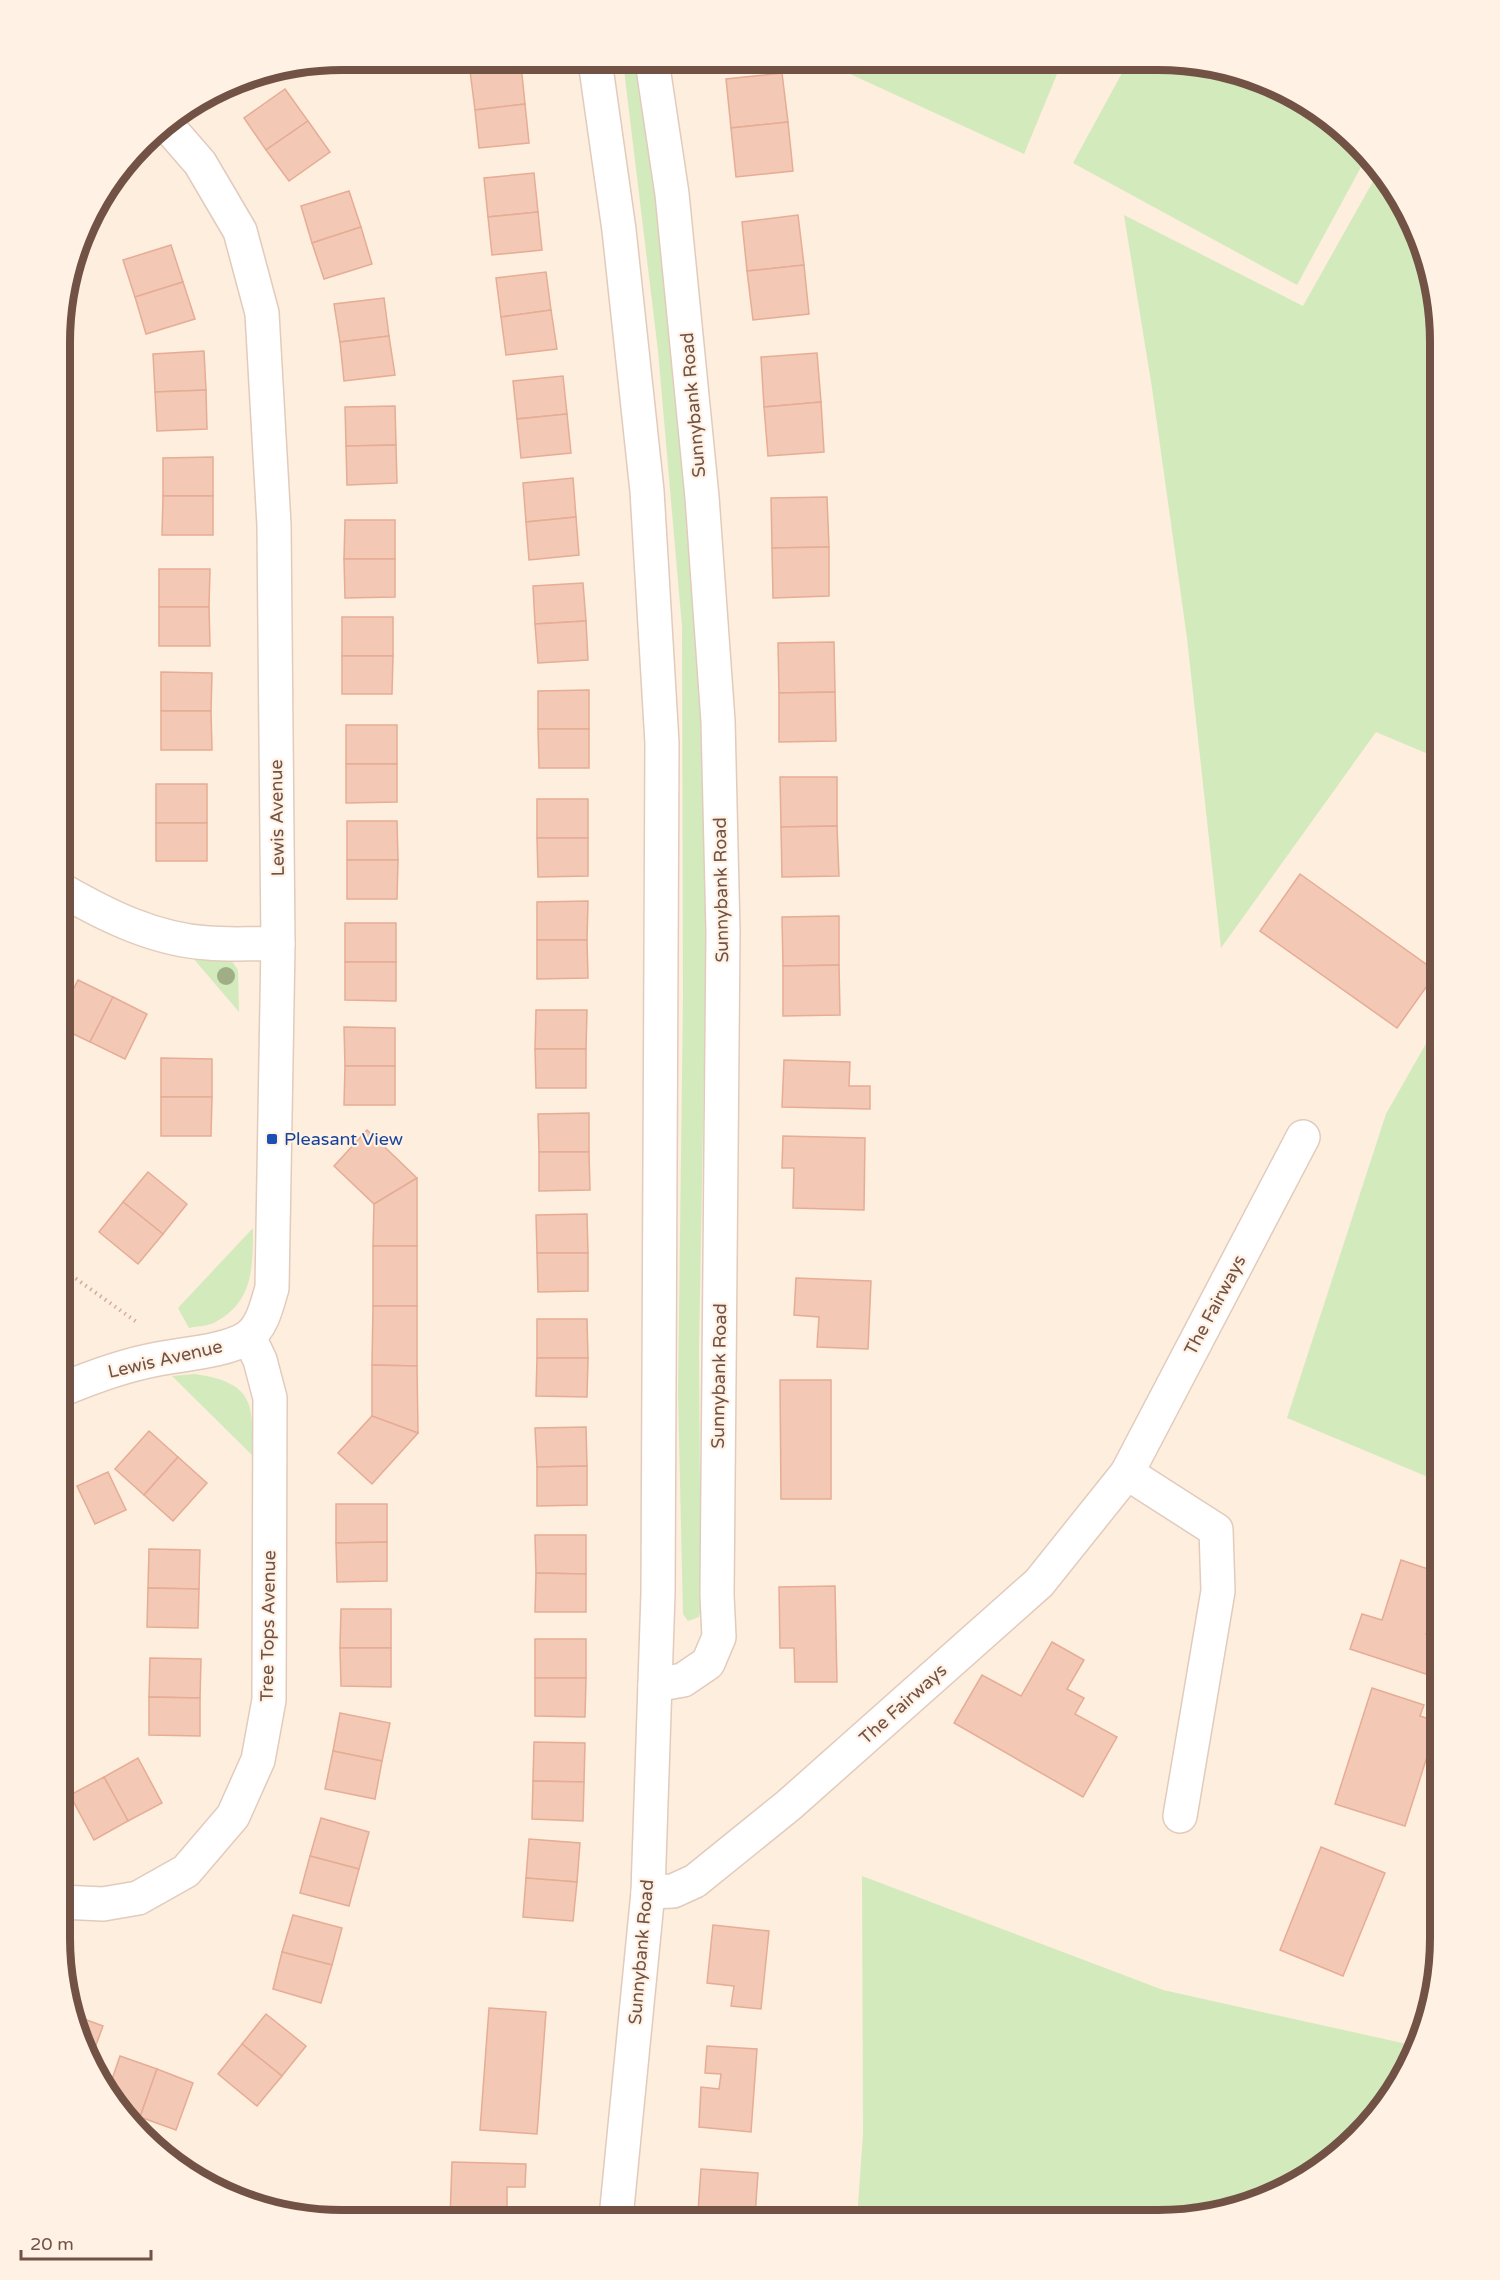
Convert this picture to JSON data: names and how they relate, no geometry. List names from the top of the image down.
{
  "streets": {
    "street": [
      "Sunnybank Road",
      "Lewis Avenue",
      "The Fairways",
      "Tree Tops Avenue"
    ]
  },
  "crossings": [
    ["Sunnybank Road", "The Fairways"],
    ["Lewis Avenue", "Tree Tops Avenue"]
  ],
  "places": {
    "transit": ["Pleasant View"]
  },
  "scale_bar": "20 m"
}
